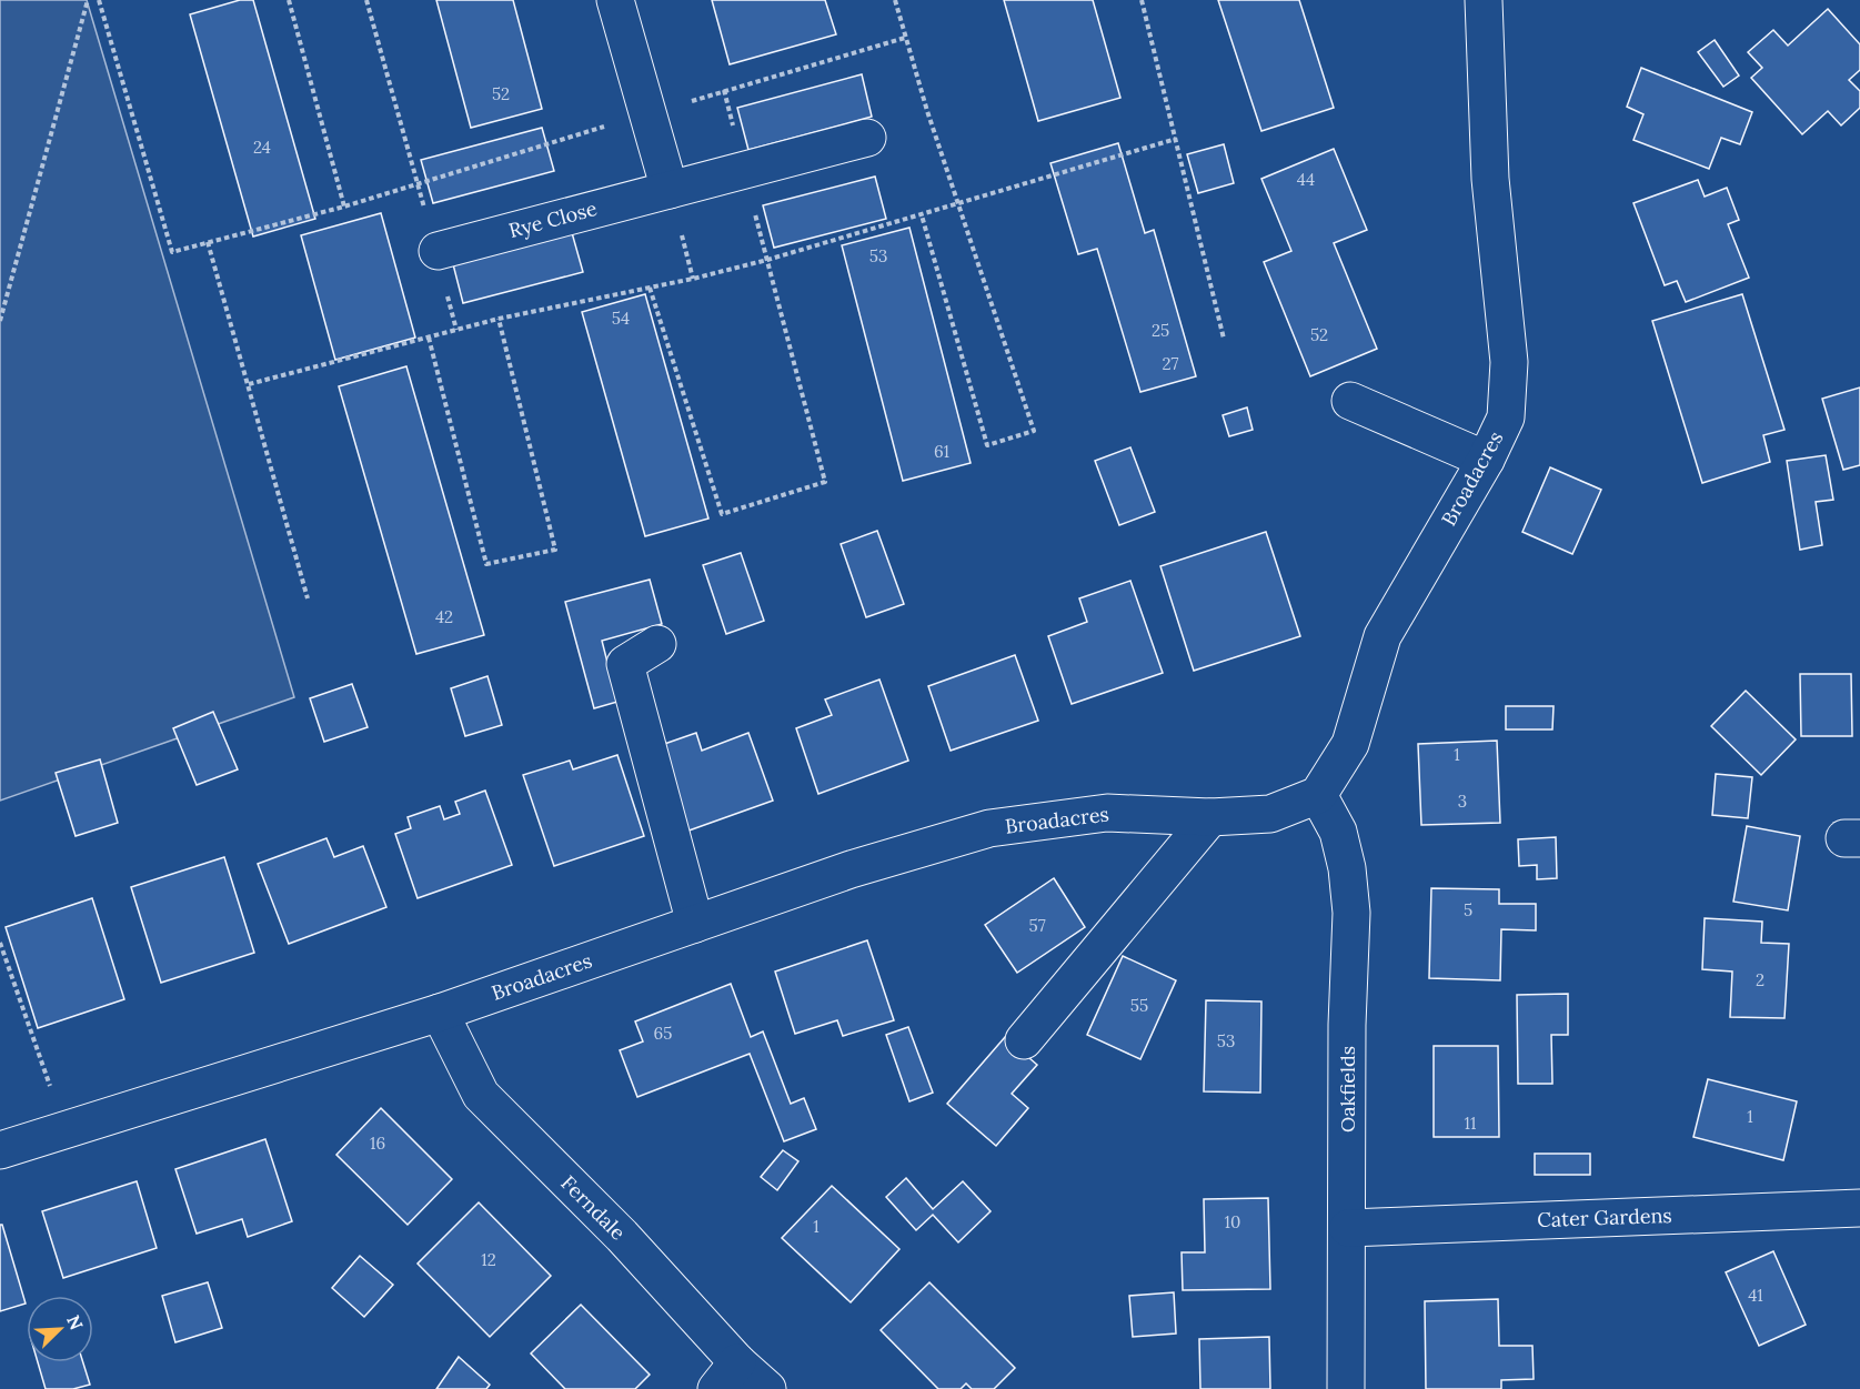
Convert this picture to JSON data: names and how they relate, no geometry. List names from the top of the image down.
{
  "streets": {
    "street": [
      "Rye Close",
      "Broadacres",
      "Oakfields",
      "Ferndale",
      "Cater Gardens"
    ]
  },
  "crossings": [
    ["Broadacres", "Oakfields"],
    ["Broadacres", "Ferndale"],
    ["Oakfields", "Cater Gardens"]
  ],
  "house_numbers": [
    "52",
    "24",
    "44",
    "53",
    "54",
    "25",
    "52",
    "27",
    "61",
    "42",
    "1",
    "3",
    "5",
    "57",
    "2",
    "55",
    "65",
    "53",
    "1",
    "11",
    "16",
    "10",
    "1",
    "12",
    "41"
  ],
  "north": "top right"
}
